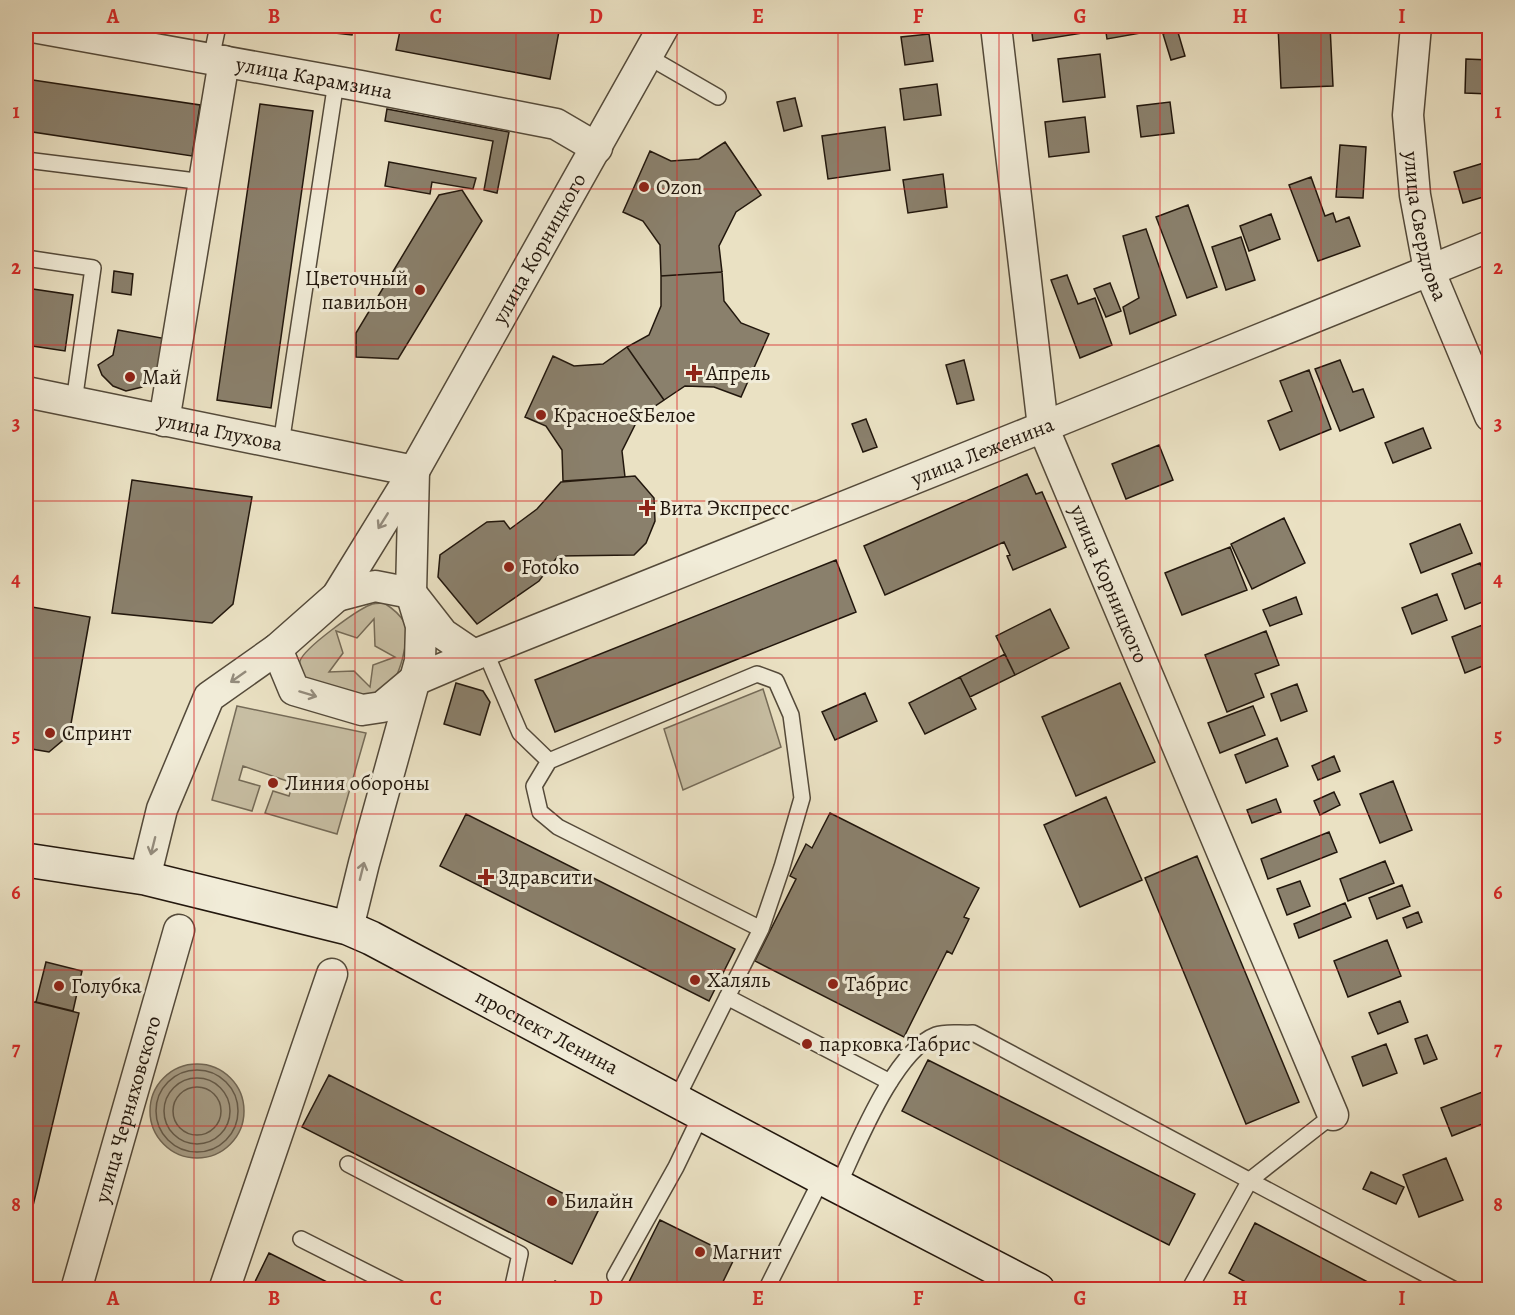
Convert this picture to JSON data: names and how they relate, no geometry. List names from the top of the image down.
{
  "streets": {
    "street": [
      "улица Карамзина",
      "улица Свердлова",
      "улица Корницкого",
      "улица Глухова",
      "улица Леженина",
      "проспект Ленина",
      "улица Черняховского"
    ]
  },
  "crossings": [
    ["улица Карамзина", "улица Корницкого"],
    ["улица Свердлова", "улица Леженина"],
    ["улица Корницкого", "улица Глухова"],
    ["улица Корницкого", "улица Леженина"]
  ],
  "places": {
    "other": [
      "Ozon",
      "Цветочный павильон",
      "Май",
      "Красное&Белое",
      "Fotoko",
      "Спринт",
      "Линия обороны",
      "Халяль",
      "Табрис",
      "Голубка",
      "парковка Табрис",
      "Билайн",
      "Магнит"
    ],
    "health": ["Апрель", "Вита Экспресс", "Здравсити"]
  },
  "grid": {
    "columns": [
      "A",
      "B",
      "C",
      "D",
      "E",
      "F",
      "G",
      "H",
      "I"
    ],
    "rows": [
      "1",
      "2",
      "3",
      "4",
      "5",
      "6",
      "7",
      "8"
    ]
  }
}
